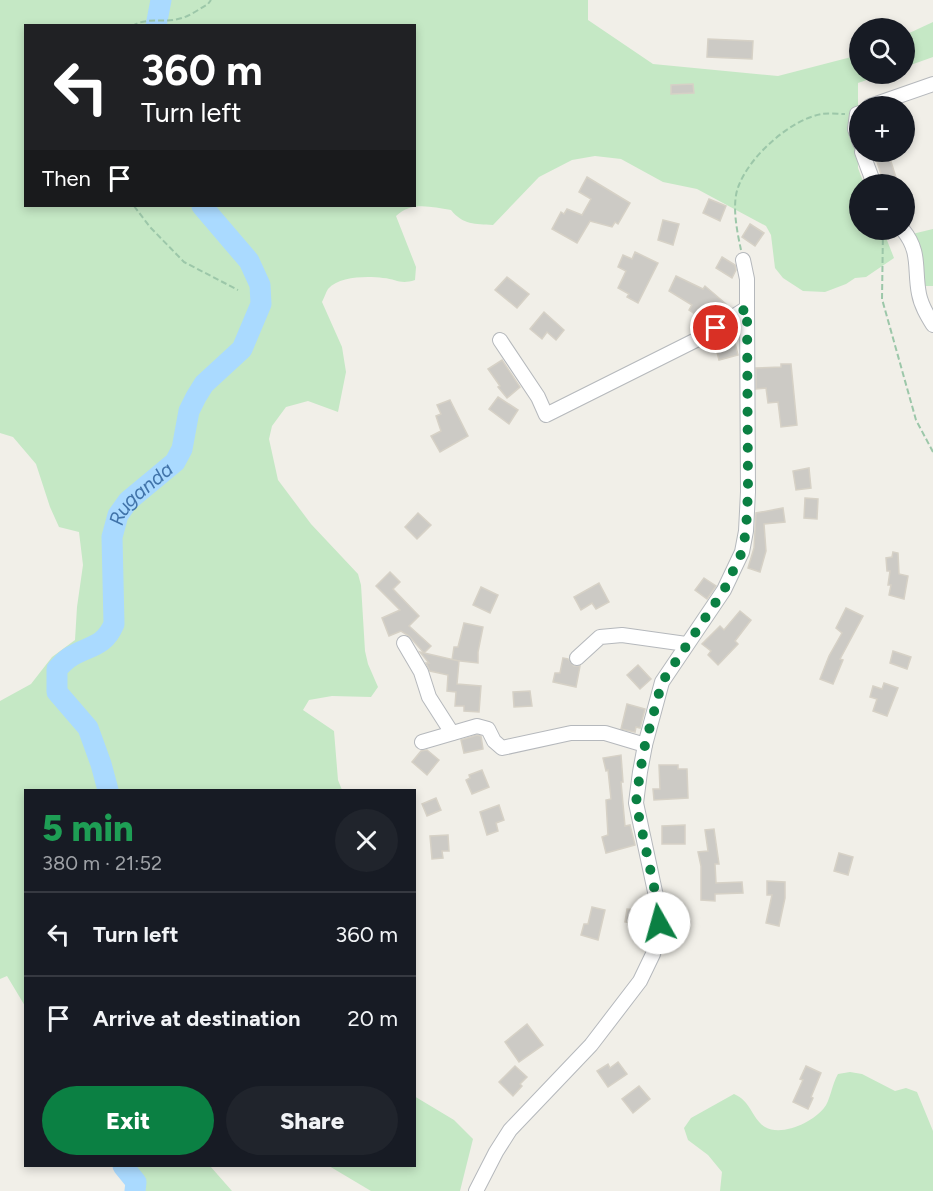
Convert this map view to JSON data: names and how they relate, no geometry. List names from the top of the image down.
{
  "water": ["Ruganda"],
  "page": {
    "map_buttons": ["+", "−"],
    "turn": ["360 m", "Turn left"],
    "then": "Then",
    "heading": ["5 min", "380 m · 21:52"],
    "list": [
      {
        "name": "Turn left",
        "value": "360 m"
      },
      {
        "name": "Arrive at destination",
        "value": "20 m"
      }
    ],
    "buttons": ["Exit", "Share"]
  }
}
